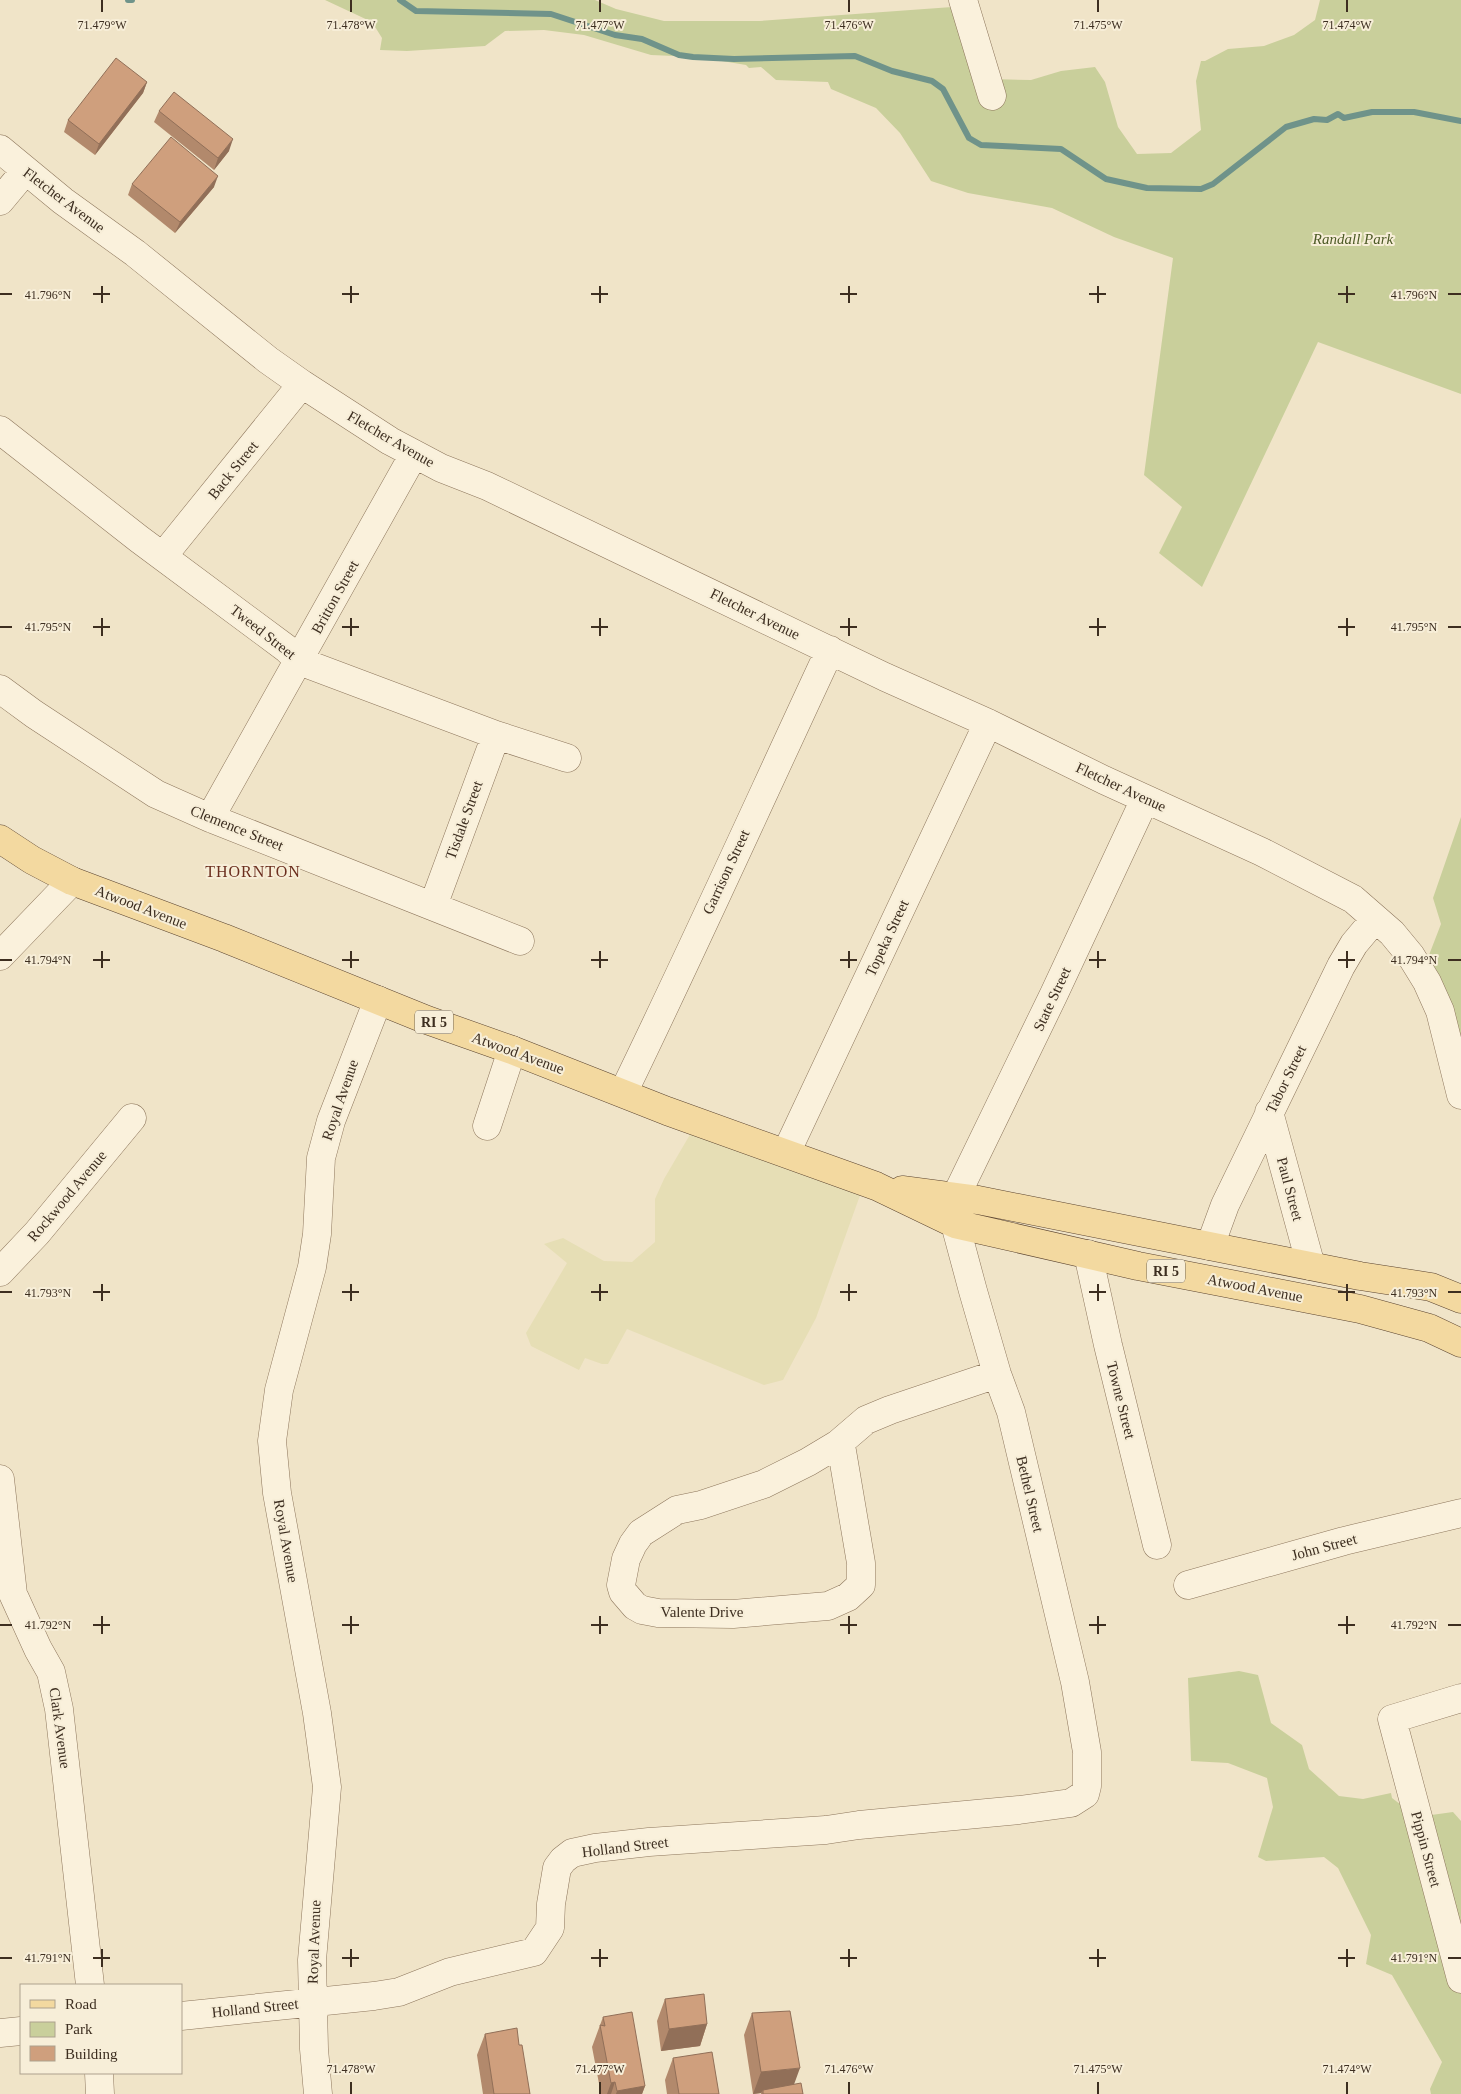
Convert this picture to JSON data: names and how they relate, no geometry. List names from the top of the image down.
{
  "streets": {
    "main road": ["Atwood Avenue", "RI 5"],
    "street": [
      "Fletcher Avenue",
      "Back Street",
      "Britton Street",
      "Tweed Street",
      "Tisdale Street",
      "Clemence Street",
      "Garrison Street",
      "Topeka Street",
      "State Street",
      "Tabor Street",
      "Royal Avenue",
      "Paul Street",
      "Rockwood Avenue",
      "Towne Street",
      "Bethel Street",
      "John Street",
      "Valente Drive",
      "Clark Avenue",
      "Holland Street",
      "Pippin Street"
    ]
  },
  "crossings": [
    ["Fletcher Avenue", "Back Street"],
    ["Fletcher Avenue", "Britton Street"],
    ["Fletcher Avenue", "Garrison Street"],
    ["Fletcher Avenue", "Topeka Street"],
    ["Fletcher Avenue", "State Street"],
    ["Fletcher Avenue", "Tabor Street"],
    ["Back Street", "Tweed Street"],
    ["Britton Street", "Tweed Street"],
    ["Britton Street", "Clemence Street"],
    ["Tweed Street", "Tisdale Street"],
    ["Tisdale Street", "Clemence Street"],
    ["Garrison Street", "Atwood Avenue"],
    ["Atwood Avenue", "Topeka Street"],
    ["Atwood Avenue", "State Street"],
    ["Atwood Avenue", "Tabor Street"],
    ["Atwood Avenue", "Royal Avenue"],
    ["Atwood Avenue", "Paul Street"],
    ["Atwood Avenue", "Towne Street"],
    ["Atwood Avenue", "Bethel Street"],
    ["State Street", "Bethel Street"],
    ["Tabor Street", "Paul Street"],
    ["Royal Avenue", "Holland Street"],
    ["Bethel Street", "Valente Drive"],
    ["Bethel Street", "Holland Street"]
  ],
  "districts": ["THORNTON"],
  "parks": ["Randall Park"],
  "legend": ["Road", "Park", "Building"],
  "coordinates": [
    "71.479°W",
    "71.478°W",
    "71.477°W",
    "71.476°W",
    "71.475°W",
    "71.474°W",
    "41.796°N",
    "41.795°N",
    "41.794°N",
    "41.793°N",
    "41.792°N",
    "41.791°N"
  ]
}
